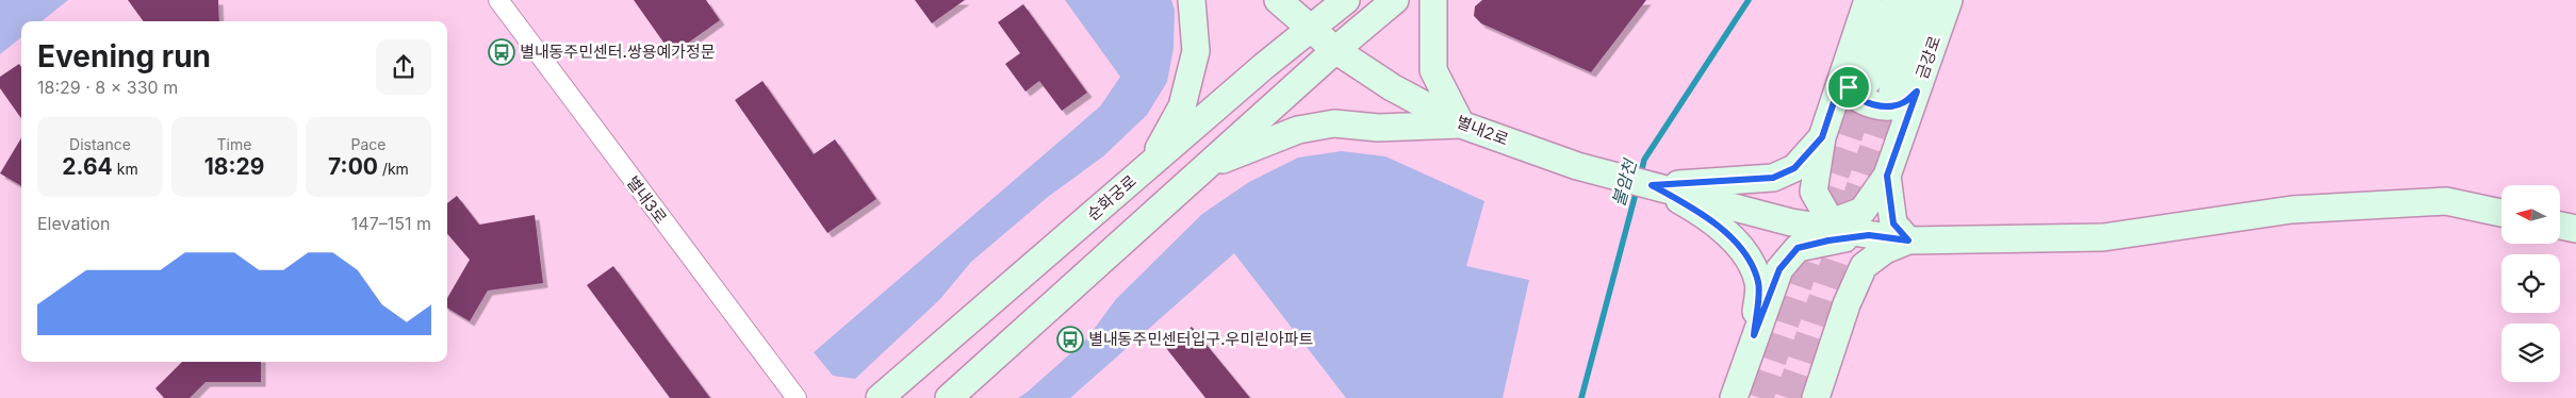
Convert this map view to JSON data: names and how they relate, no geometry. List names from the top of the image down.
{
  "streets": {
    "main road": ["금강로", "별내2로", "순화궁로"],
    "street": ["별내3로"]
  },
  "crossings": [
    ["별내2로", "순화궁로"]
  ],
  "water": ["불암천"],
  "places": {
    "bus stop": ["별내동주민센터.쌍용예가정문", "별내동주민센터입구.우미린아파트"]
  },
  "north": "left",
  "page": {
    "heading": ["Evening run", "18:29 · 8 × 330 m"],
    "stats": [
      ["Distance", "2.64 km"],
      ["Time", "18:29"],
      ["Pace", "7:00 /km"]
    ],
    "chart": ["Elevation", "147–151 m"]
  }
}
